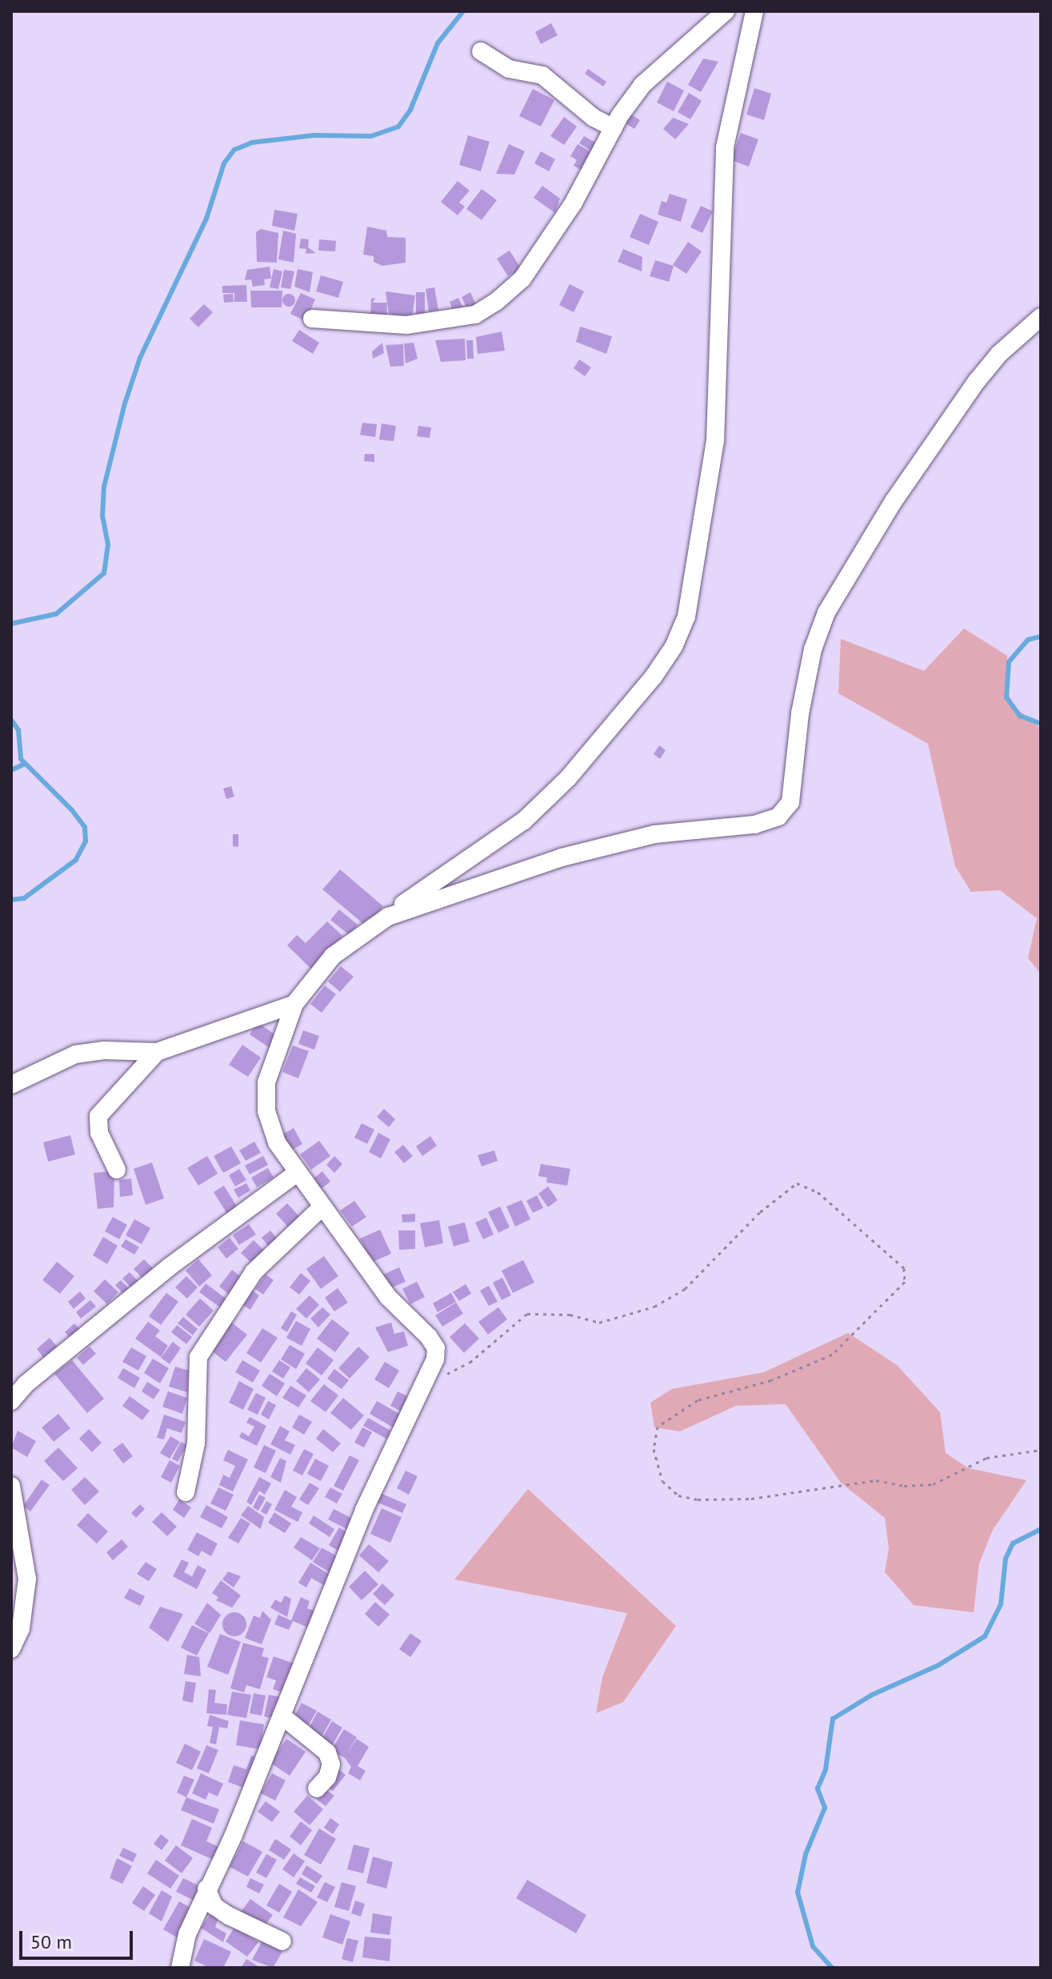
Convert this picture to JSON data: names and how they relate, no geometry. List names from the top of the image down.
{
  "scale_bar": "50 m"
}
